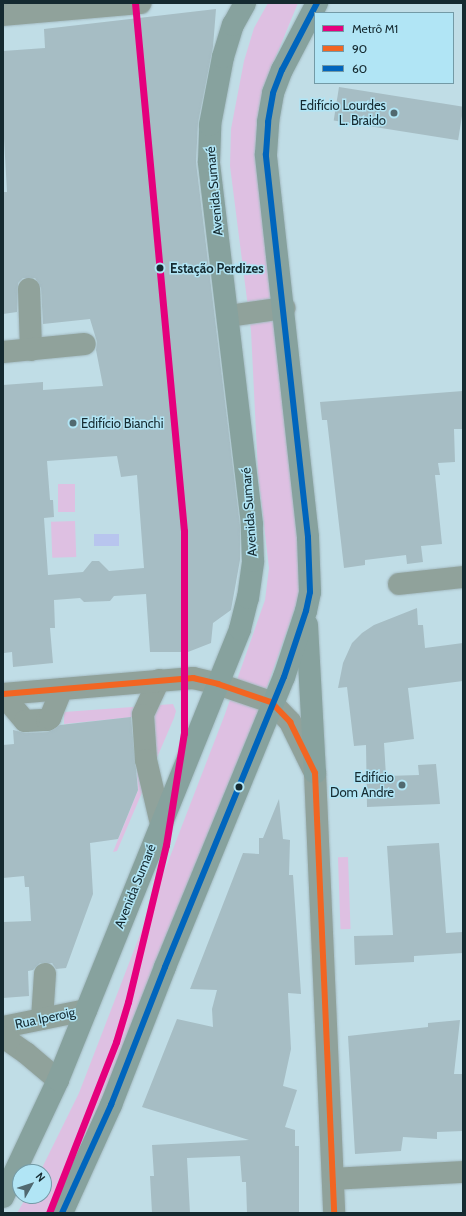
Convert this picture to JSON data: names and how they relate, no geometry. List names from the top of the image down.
{
  "streets": {
    "main road": ["Avenida Sumaré"],
    "street": ["Rua Iperoig"]
  },
  "crossings": [
    ["Avenida Sumaré", "Rua Iperoig"]
  ],
  "places": [
    "Edifício Lourdes L. Braido",
    "Estação Perdizes",
    "Edifício Bianchi",
    "Edifício Dom Andre"
  ],
  "lines": ["metro line M1", "transit line 60", "transit line 90"],
  "legend": ["Metrô M1", "90", "60"],
  "north": "top right"
}
